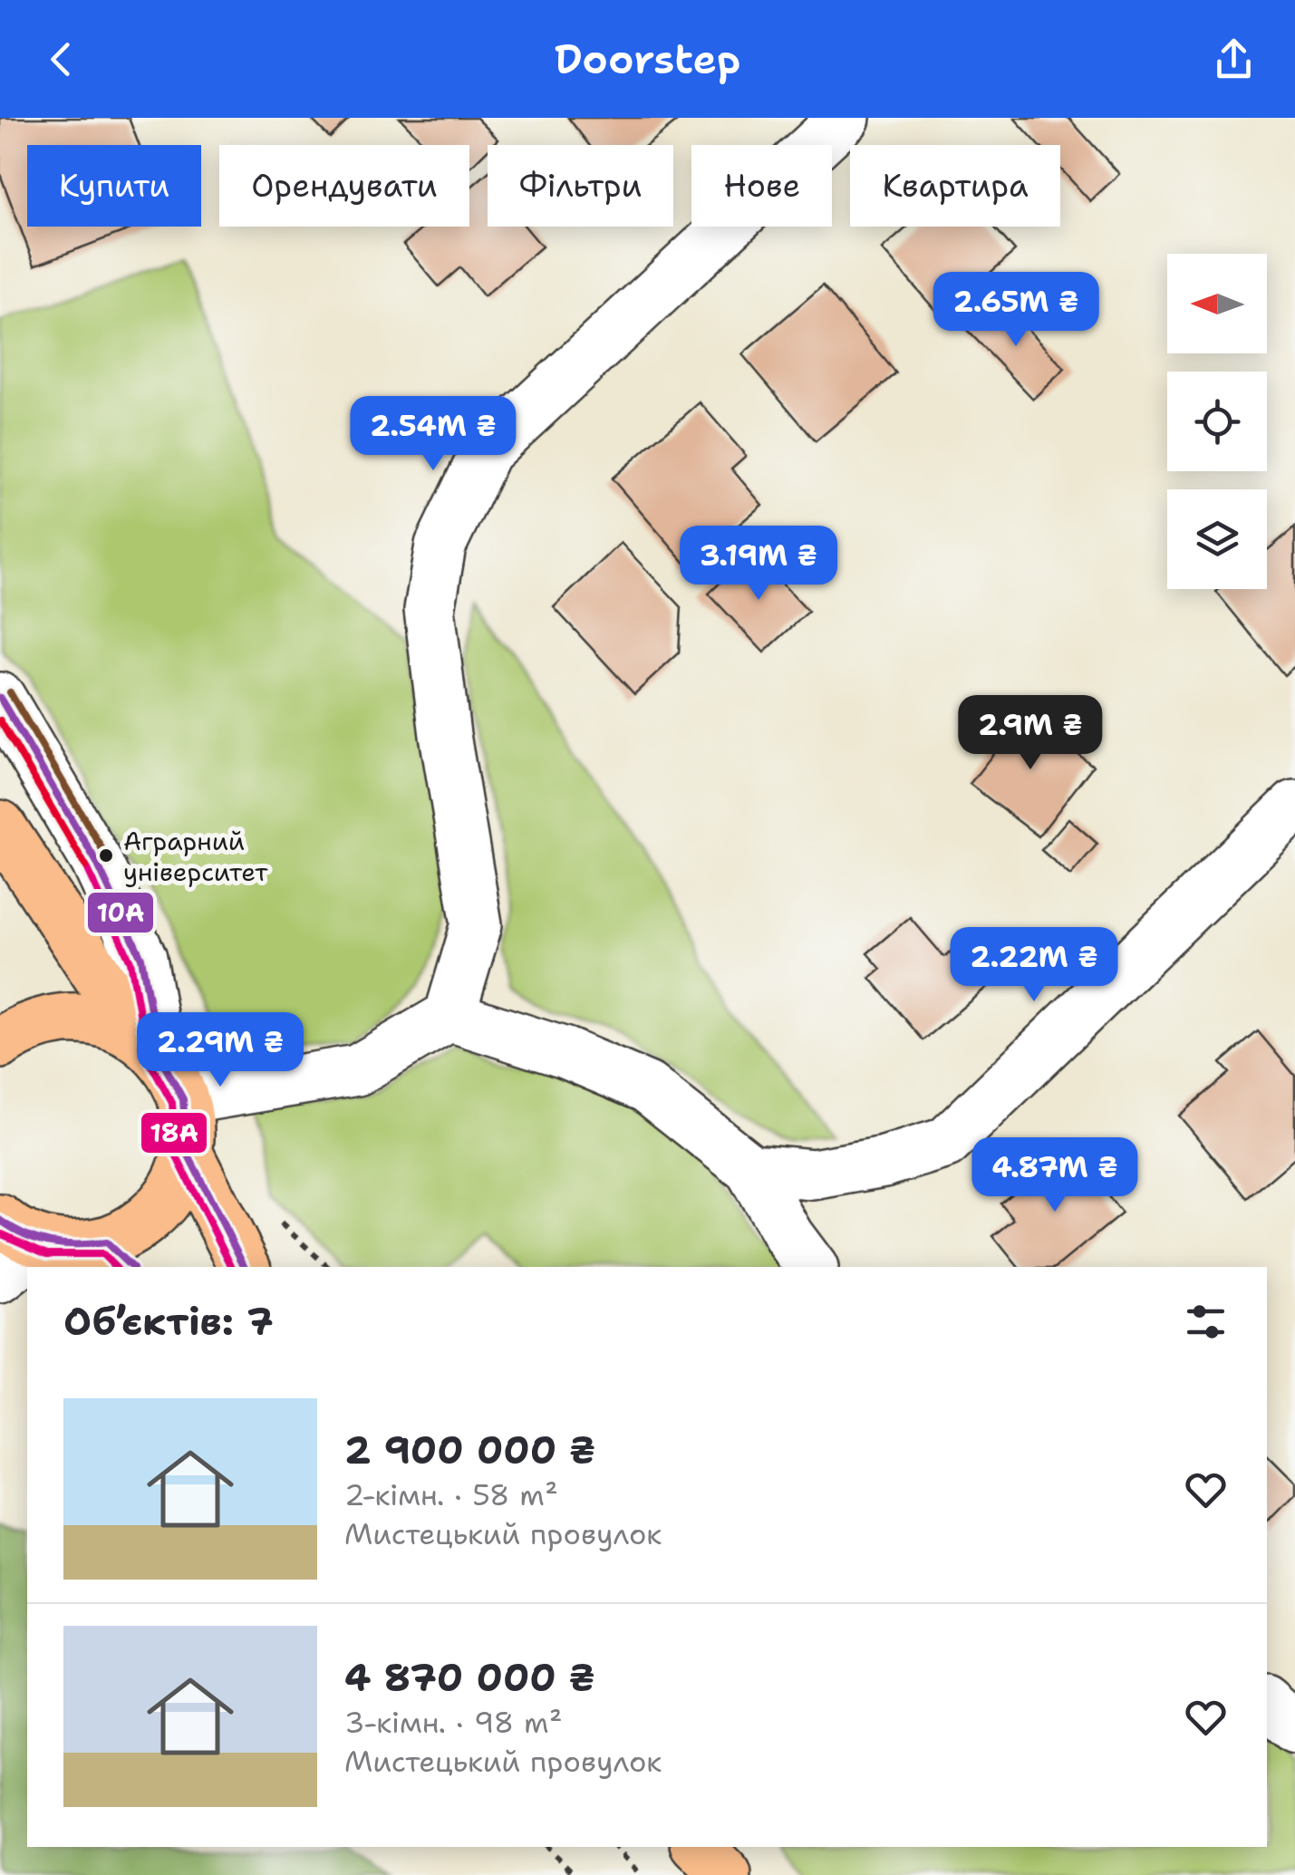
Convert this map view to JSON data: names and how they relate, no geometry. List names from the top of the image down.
{
  "places": ["Аграрний університет"],
  "lines": ["transit line 10А", "transit line 18А"],
  "north": "left",
  "page": {
    "header": "Doorstep",
    "chip": [
      "Купити",
      "Орендувати",
      "Фільтри",
      "Нове",
      "Квартира"
    ],
    "price": [
      "2.65M ₴",
      "2.54M ₴",
      "3.19M ₴",
      "2.9M ₴",
      "2.22M ₴",
      "2.29M ₴",
      "4.87M ₴"
    ],
    "heading": "Об’єктів: 7",
    "list": [
      {
        "name": "2 900 000 ₴",
        "note": "2-кімн. · 58 m² · Мистецький провулок"
      },
      {
        "name": "4 870 000 ₴",
        "note": "3-кімн. · 98 m² · Мистецький провулок"
      }
    ]
  }
}
